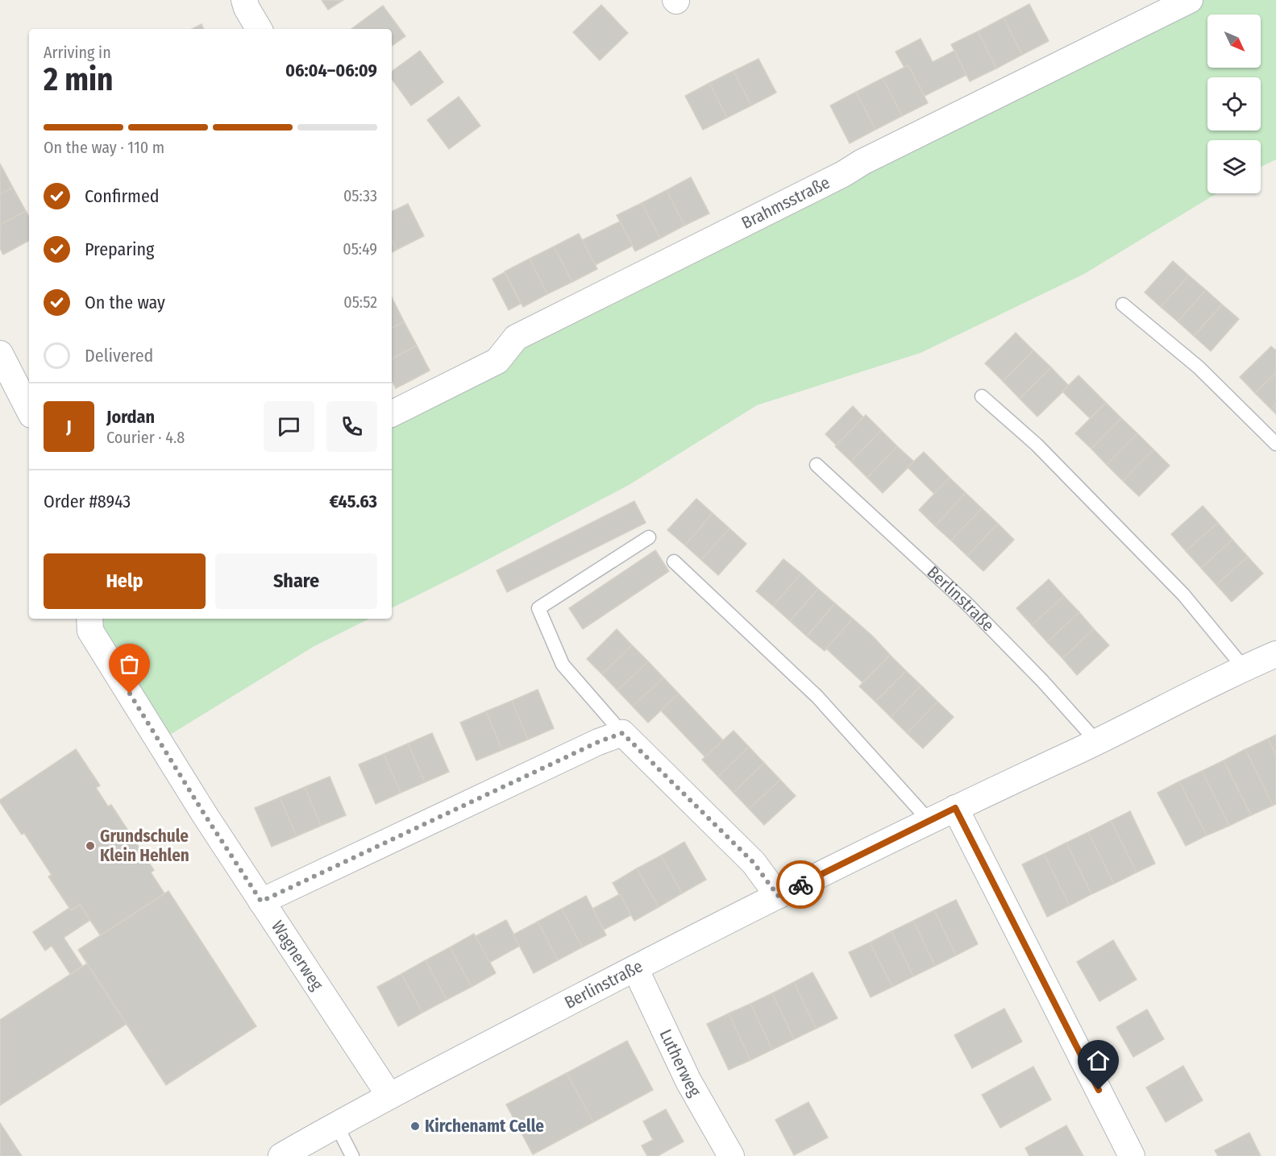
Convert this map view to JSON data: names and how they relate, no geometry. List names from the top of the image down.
{
  "streets": {
    "street": [
      "Brahmsstraße",
      "Berlinstraße",
      "Wagnerweg",
      "Lutherweg"
    ]
  },
  "crossings": [
    ["Berlinstraße", "Wagnerweg"],
    ["Berlinstraße", "Lutherweg"]
  ],
  "places": ["Grundschule Klein Hehlen", "Kirchenamt Celle"],
  "north": "bottom right",
  "page": {
    "heading": ["2 min", "Arriving in", "06:04–06:09"],
    "panel": [
      "Jordan",
      "Courier · 4.8",
      "Order #8943",
      "€45.63"
    ],
    "bar": "On the way · 110 m",
    "list": [
      ["Confirmed", "05:33"],
      ["Preparing", "05:49"],
      ["On the way", "05:52"],
      "Delivered"
    ],
    "round": "J",
    "buttons": ["Help", "Share"]
  }
}
